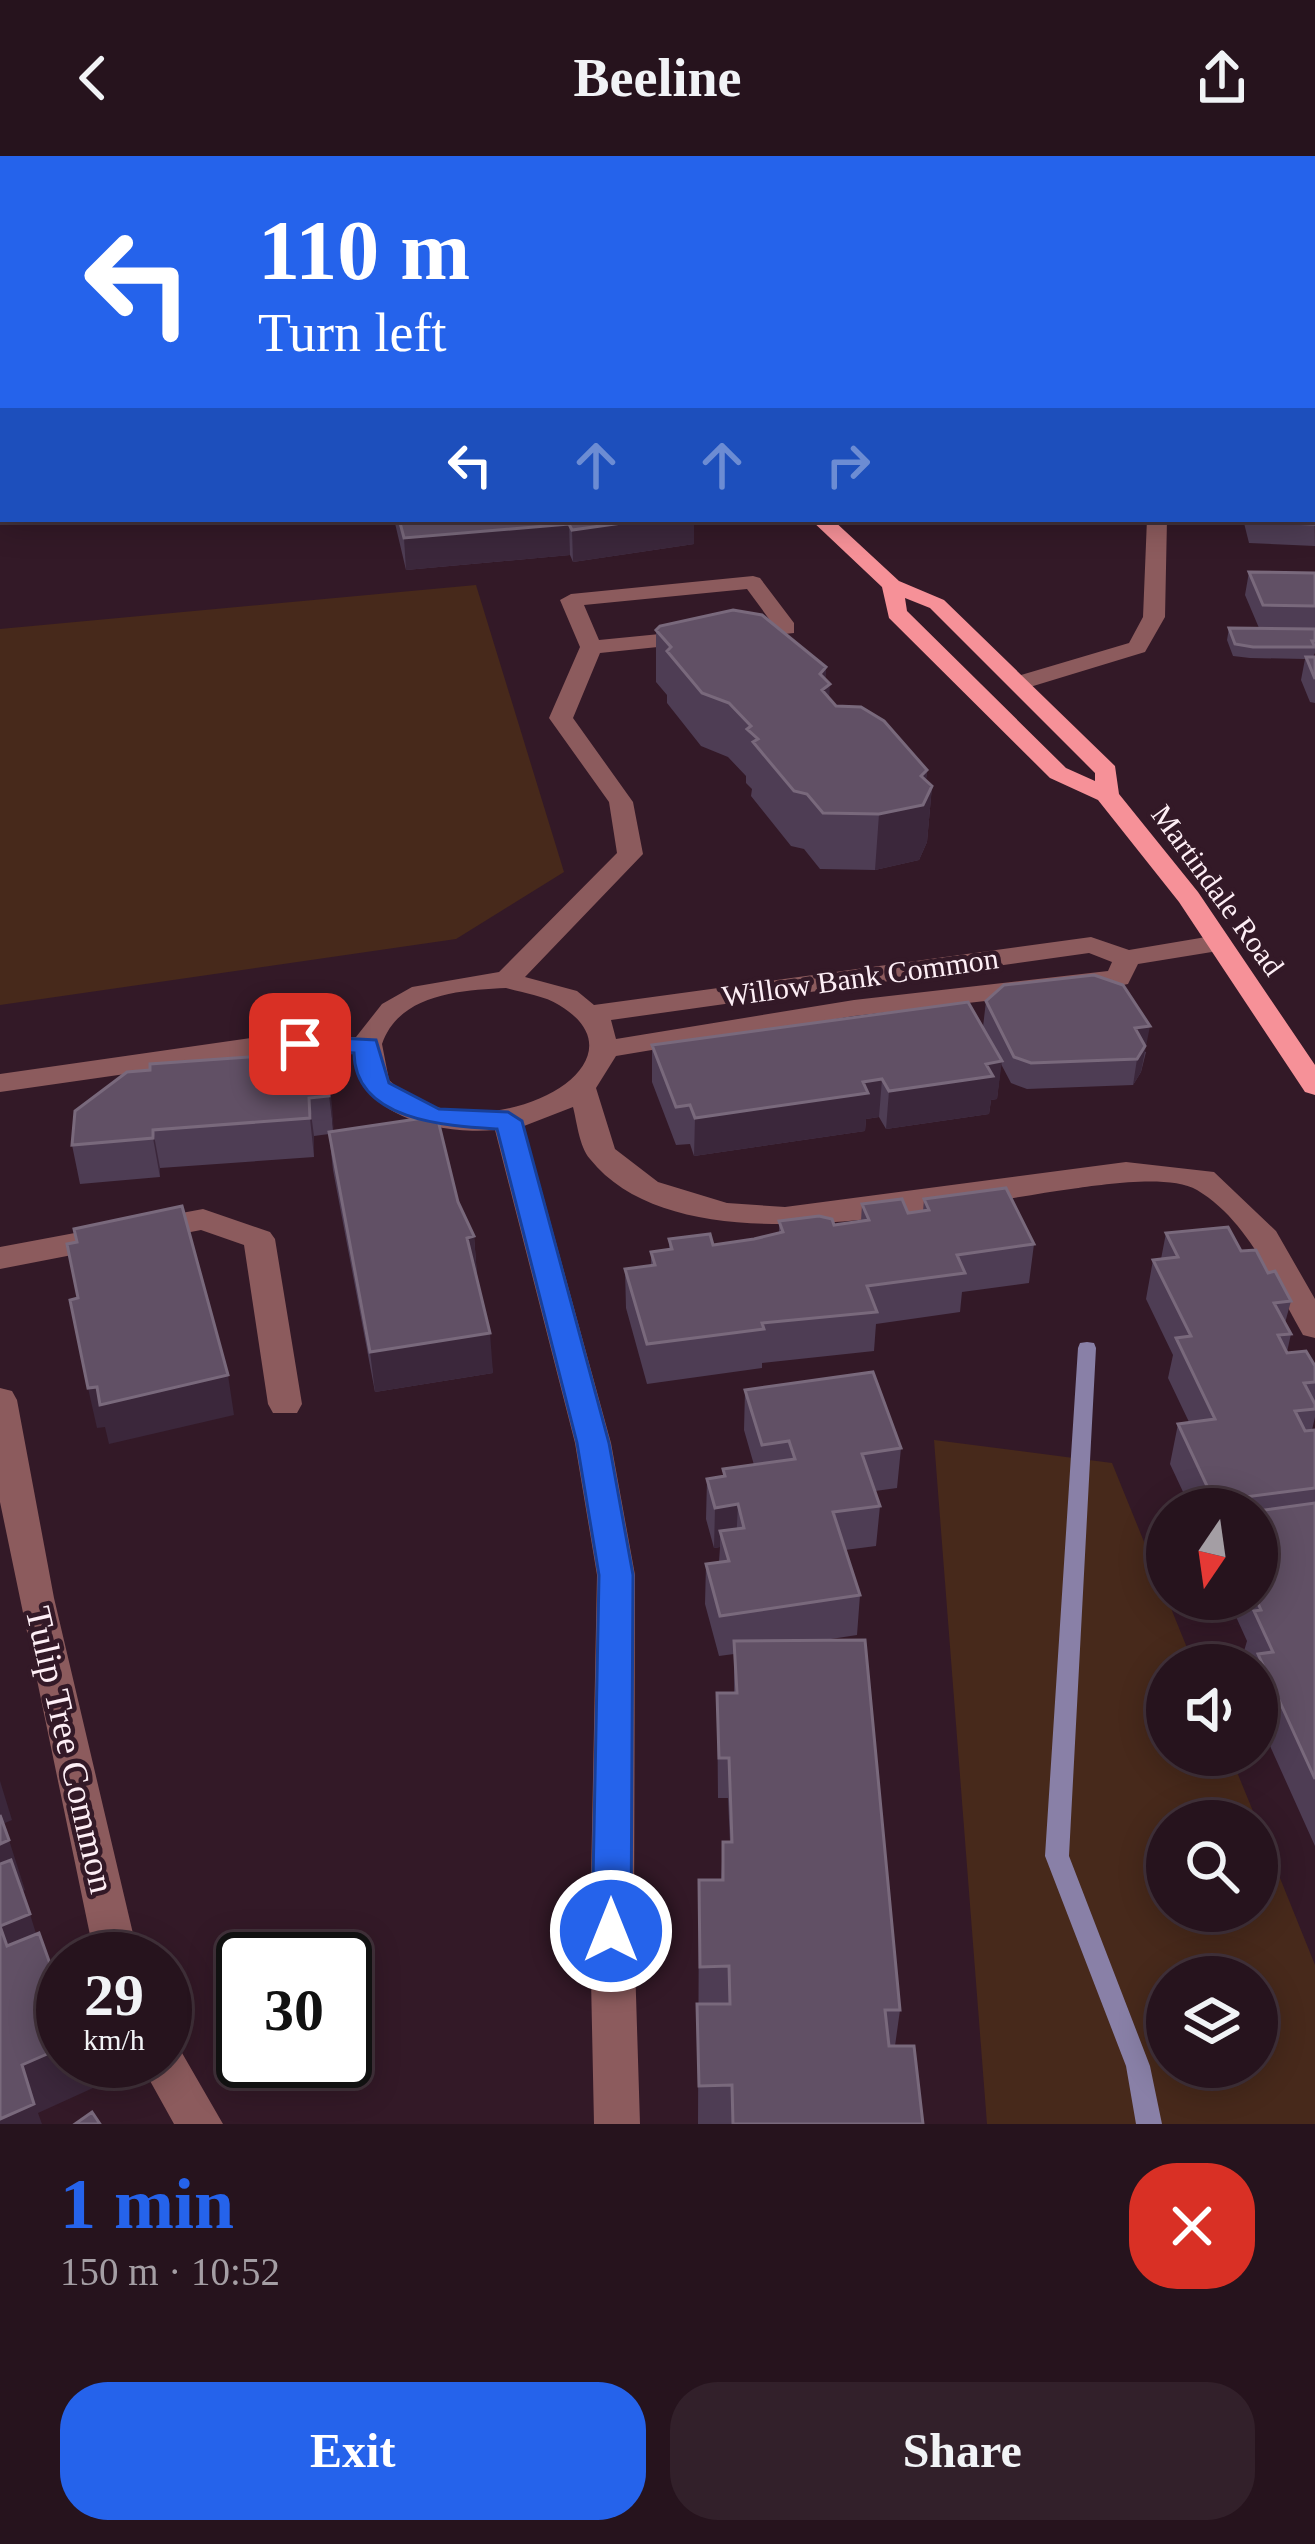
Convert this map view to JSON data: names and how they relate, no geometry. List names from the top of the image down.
{
  "streets": {
    "main road": ["Martindale Road"],
    "street": ["Willow Bank Common", "Tulip Tree Common"]
  },
  "crossings": [
    ["Martindale Road", "Willow Bank Common"]
  ],
  "north": "bottom",
  "page": {
    "header": "Beeline",
    "turn": ["110 m", "Turn left"],
    "speed": "29 km/h",
    "limit": "30",
    "heading": ["1 min", "150 m · 10:52"],
    "buttons": ["Exit", "Share"]
  }
}
